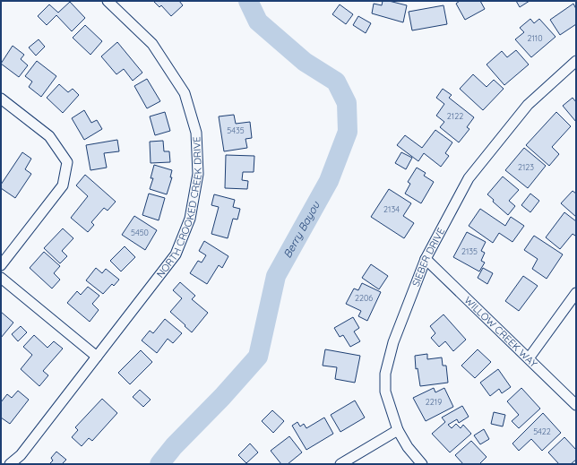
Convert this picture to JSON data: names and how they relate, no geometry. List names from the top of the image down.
{
  "streets": {
    "street": ["NORTH CROOKED CREEK DRIVE", "SIEBER DRIVE", "WILLOW CREEK WAY"]
  },
  "crossings": [
    ["SIEBER DRIVE", "WILLOW CREEK WAY"]
  ],
  "water": ["Berry Bayou"],
  "house_numbers": [
    "2110",
    "2122",
    "5435",
    "2123",
    "2134",
    "5450",
    "2135",
    "2206",
    "2219",
    "5422"
  ]
}
